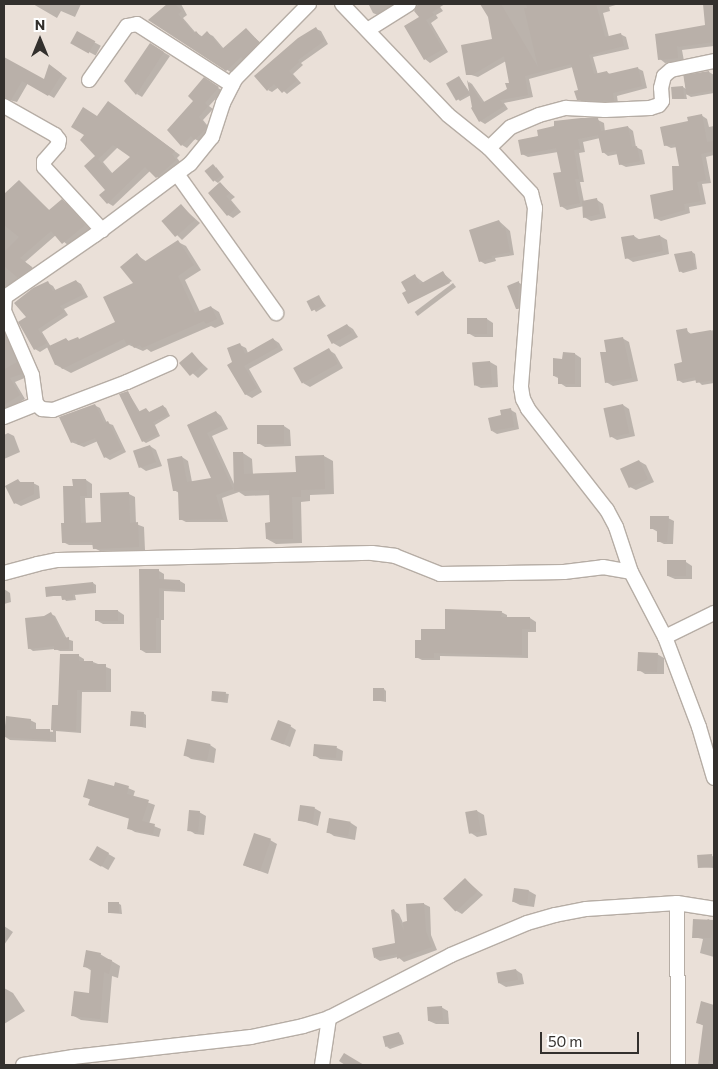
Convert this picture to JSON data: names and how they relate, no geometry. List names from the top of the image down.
{
  "scale_bar": "50 m",
  "north": "top"
}
